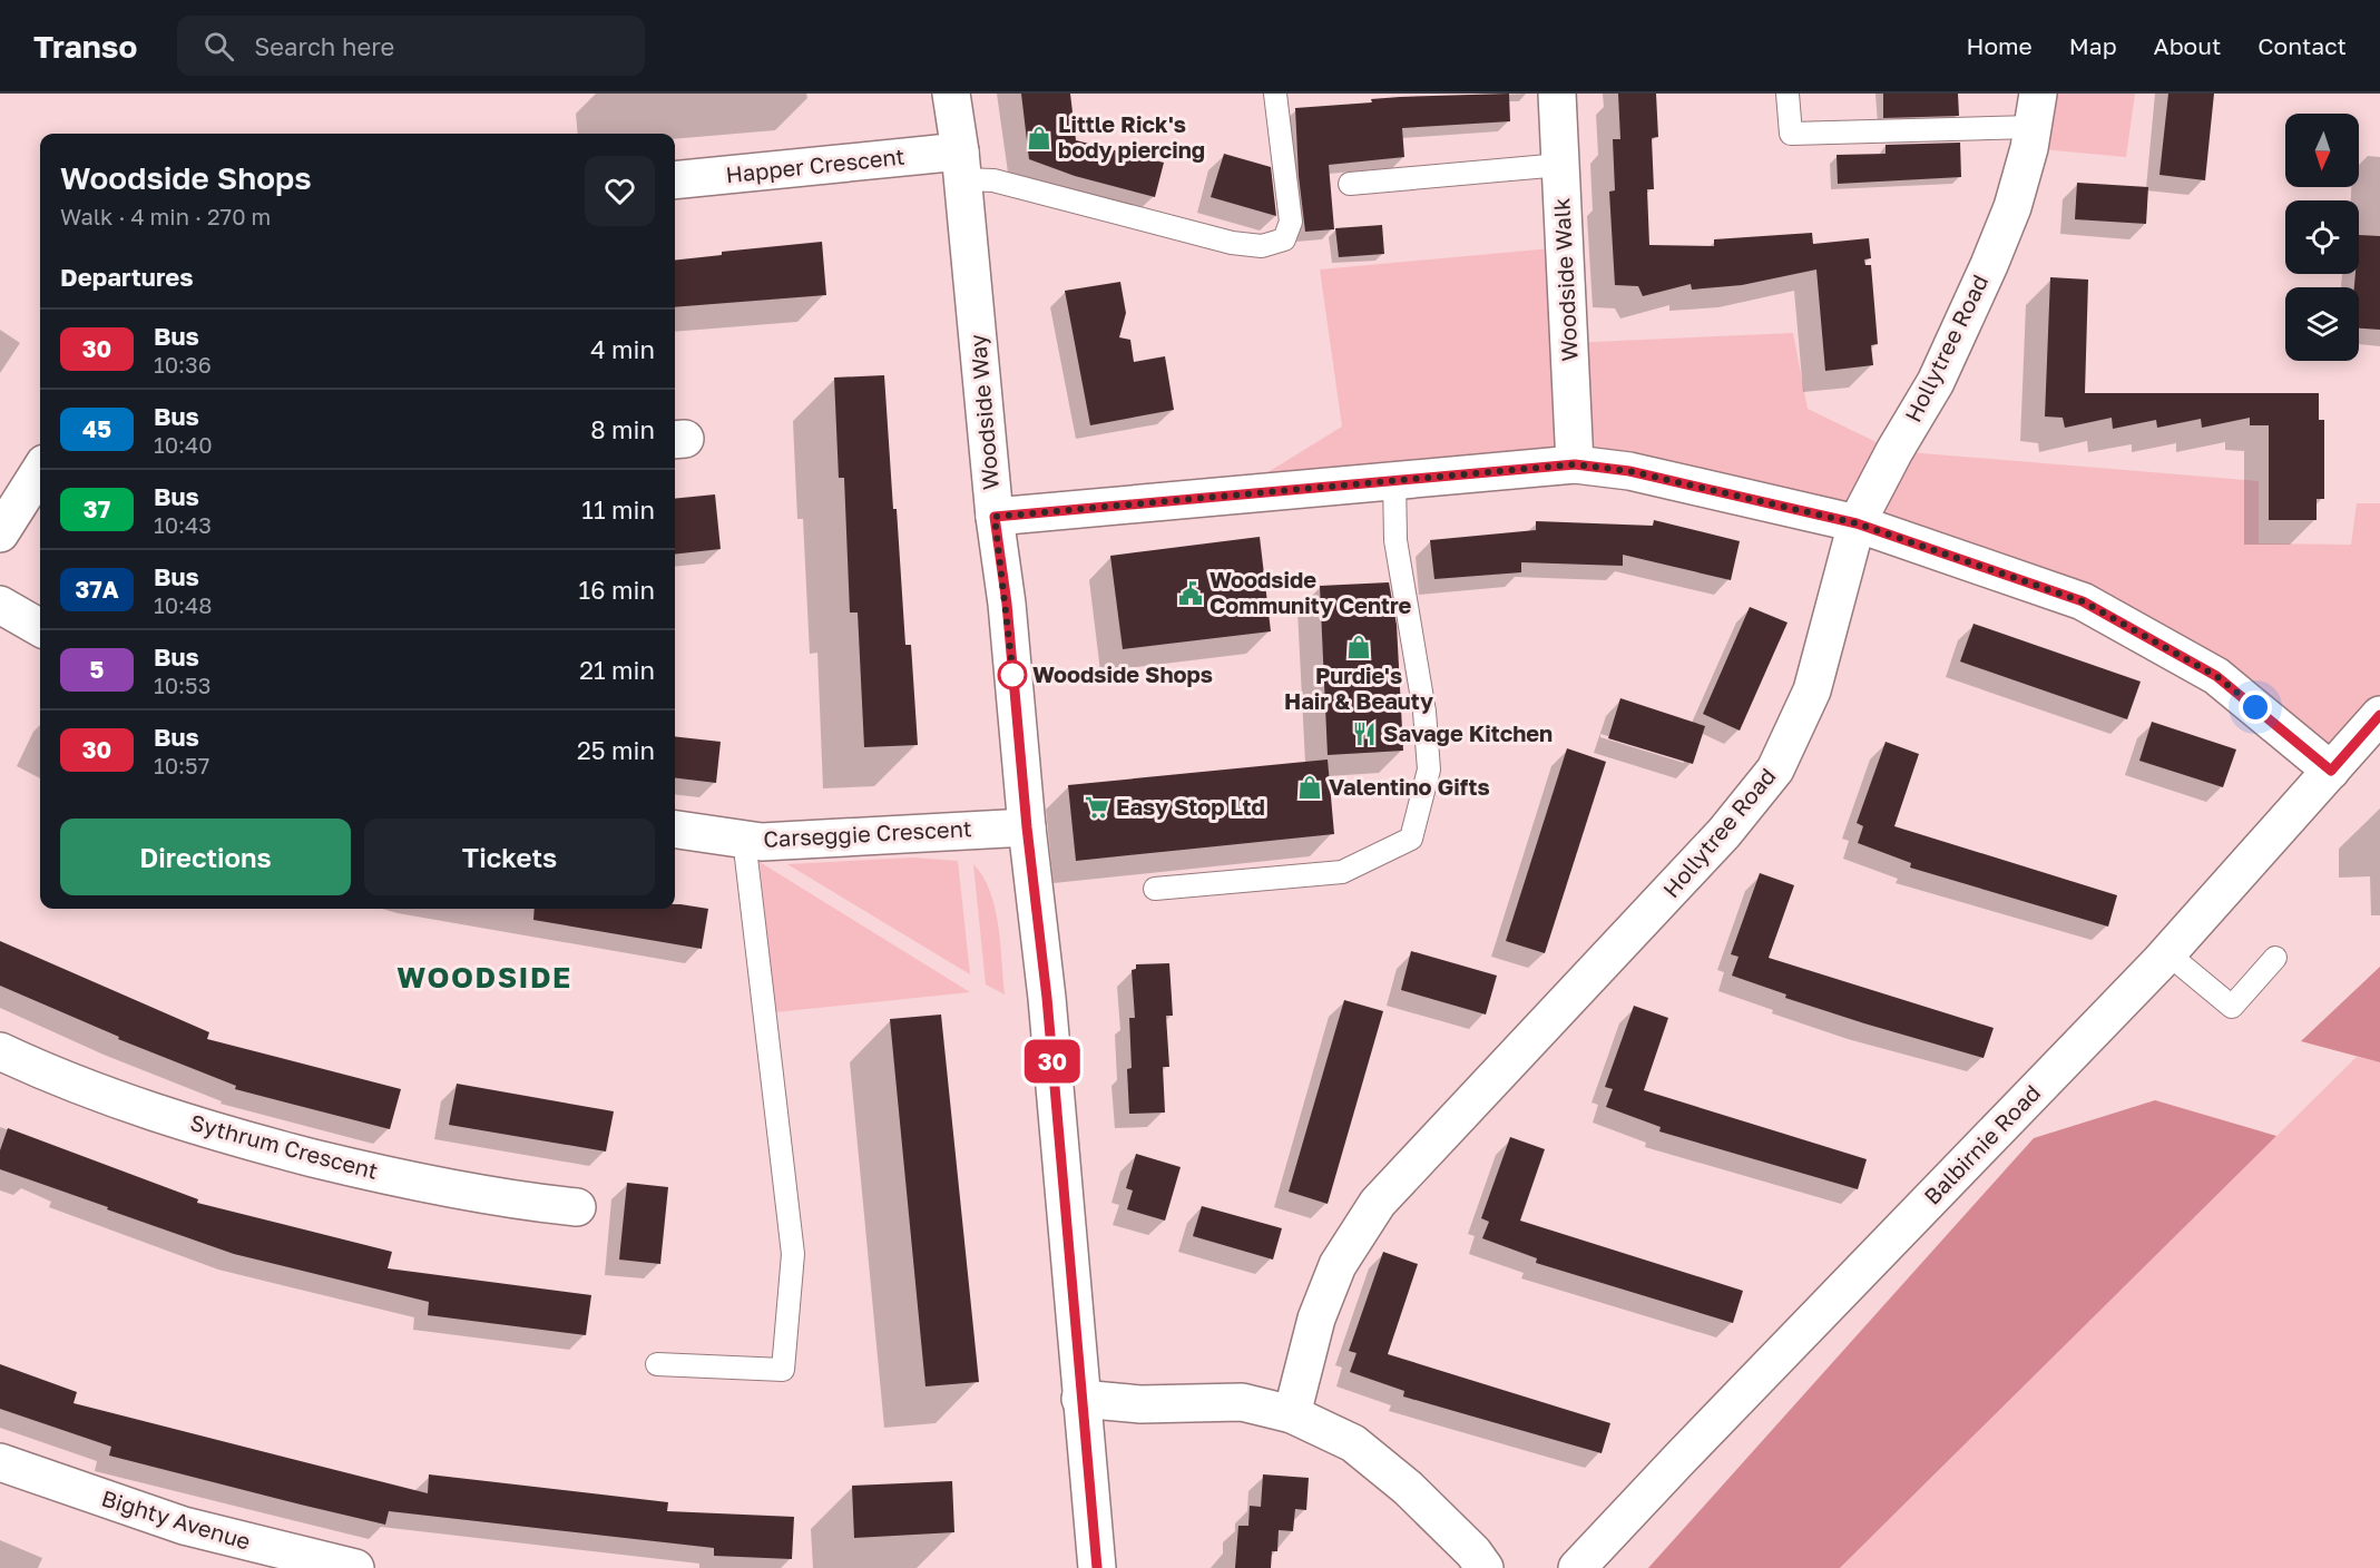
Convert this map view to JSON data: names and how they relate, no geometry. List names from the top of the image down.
{
  "streets": {
    "street": [
      "Happer Crescent",
      "Woodside Walk",
      "Hollytree Road",
      "Woodside Way",
      "Carseggie Crescent",
      "Balbirnie Road",
      "Sythrum Crescent",
      "Bighty Avenue"
    ]
  },
  "crossings": [
    ["Happer Crescent", "Woodside Way"],
    ["Woodside Way", "Carseggie Crescent"]
  ],
  "districts": ["WOODSIDE"],
  "places": {
    "shop": ["Little Rick's body piercing", "Purdie's Hair & Beauty", "Valentino Gifts"],
    "public building": ["Woodside Community Centre"],
    "other": ["Woodside Shops"],
    "restaurant": ["Savage Kitchen"],
    "supermarket": ["Easy Stop Ltd"]
  },
  "lines": ["bus line 30"],
  "north": "bottom",
  "page": {
    "header": "Transo",
    "search": "Search here",
    "nav": [
      "Home",
      "Map",
      "About",
      "Contact"
    ],
    "on_map": "30",
    "heading": [
      ["Woodside Shops", "Walk · 4 min · 270 m"],
      "Departures"
    ],
    "list": [
      {
        "mark": "30",
        "name": "Bus",
        "note": "10:36",
        "value": "4 min"
      },
      {
        "mark": "45",
        "name": "Bus",
        "note": "10:40",
        "value": "8 min"
      },
      {
        "mark": "37",
        "name": "Bus",
        "note": "10:43",
        "value": "11 min"
      },
      {
        "mark": "37A",
        "name": "Bus",
        "note": "10:48",
        "value": "16 min"
      },
      {
        "mark": "5",
        "name": "Bus",
        "note": "10:53",
        "value": "21 min"
      },
      {
        "mark": "30",
        "name": "Bus",
        "note": "10:57",
        "value": "25 min"
      }
    ],
    "buttons": ["Directions", "Tickets"]
  }
}
